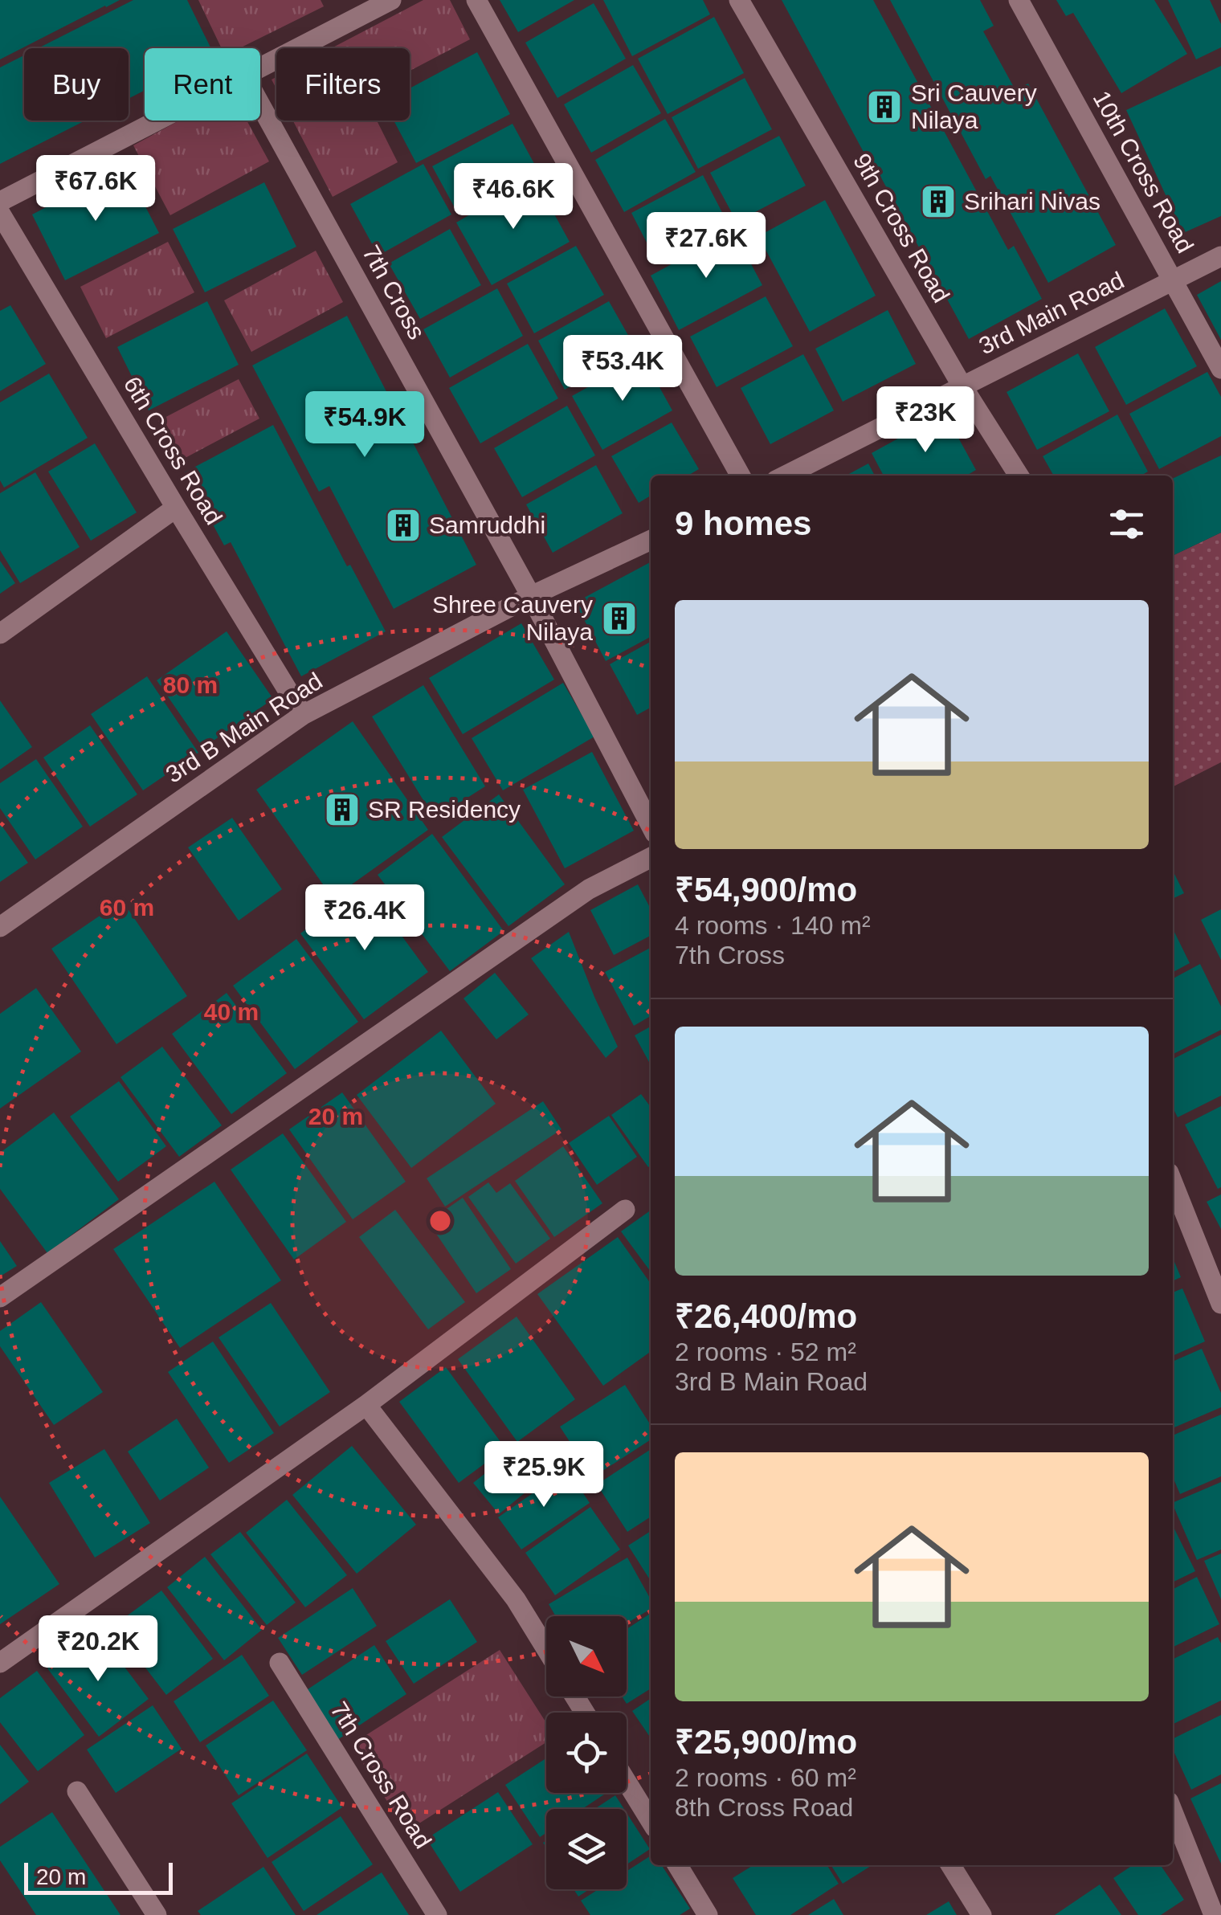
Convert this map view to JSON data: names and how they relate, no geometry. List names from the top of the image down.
{
  "streets": {
    "street": [
      "10th Cross Road",
      "9th Cross Road",
      "7th Cross",
      "3rd Main Road",
      "6th Cross Road",
      "3rd B Main Road",
      "7th Cross Road"
    ]
  },
  "crossings": [
    ["10th Cross Road", "3rd Main Road"],
    ["9th Cross Road", "3rd Main Road"],
    ["7th Cross", "3rd B Main Road"],
    ["6th Cross Road", "3rd B Main Road"]
  ],
  "places": {
    "building": [
      "Sri Cauvery Nilaya",
      "Srihari Nivas",
      "Samruddhi",
      "Shree Cauvery Nilaya",
      "SR Residency"
    ]
  },
  "scale_bar": "20 m",
  "north": "bottom right",
  "page": {
    "chip": ["Buy", "Rent", "Filters"],
    "price": [
      "₹67.6K",
      "₹46.6K",
      "₹27.6K",
      "₹53.4K",
      "₹23K",
      "₹54.9K",
      "₹26.4K",
      "₹25.9K",
      "₹20.2K"
    ],
    "heading": "9 homes",
    "list": [
      {
        "name": "₹54,900/mo",
        "note": "4 rooms · 140 m² · 7th Cross"
      },
      {
        "name": "₹26,400/mo",
        "note": "2 rooms · 52 m² · 3rd B Main Road"
      },
      {
        "name": "₹25,900/mo",
        "note": "2 rooms · 60 m² · 8th Cross Road"
      }
    ],
    "scale": "20 m"
  },
  "rings": [
    "80 m",
    "60 m",
    "40 m",
    "20 m"
  ]
}
